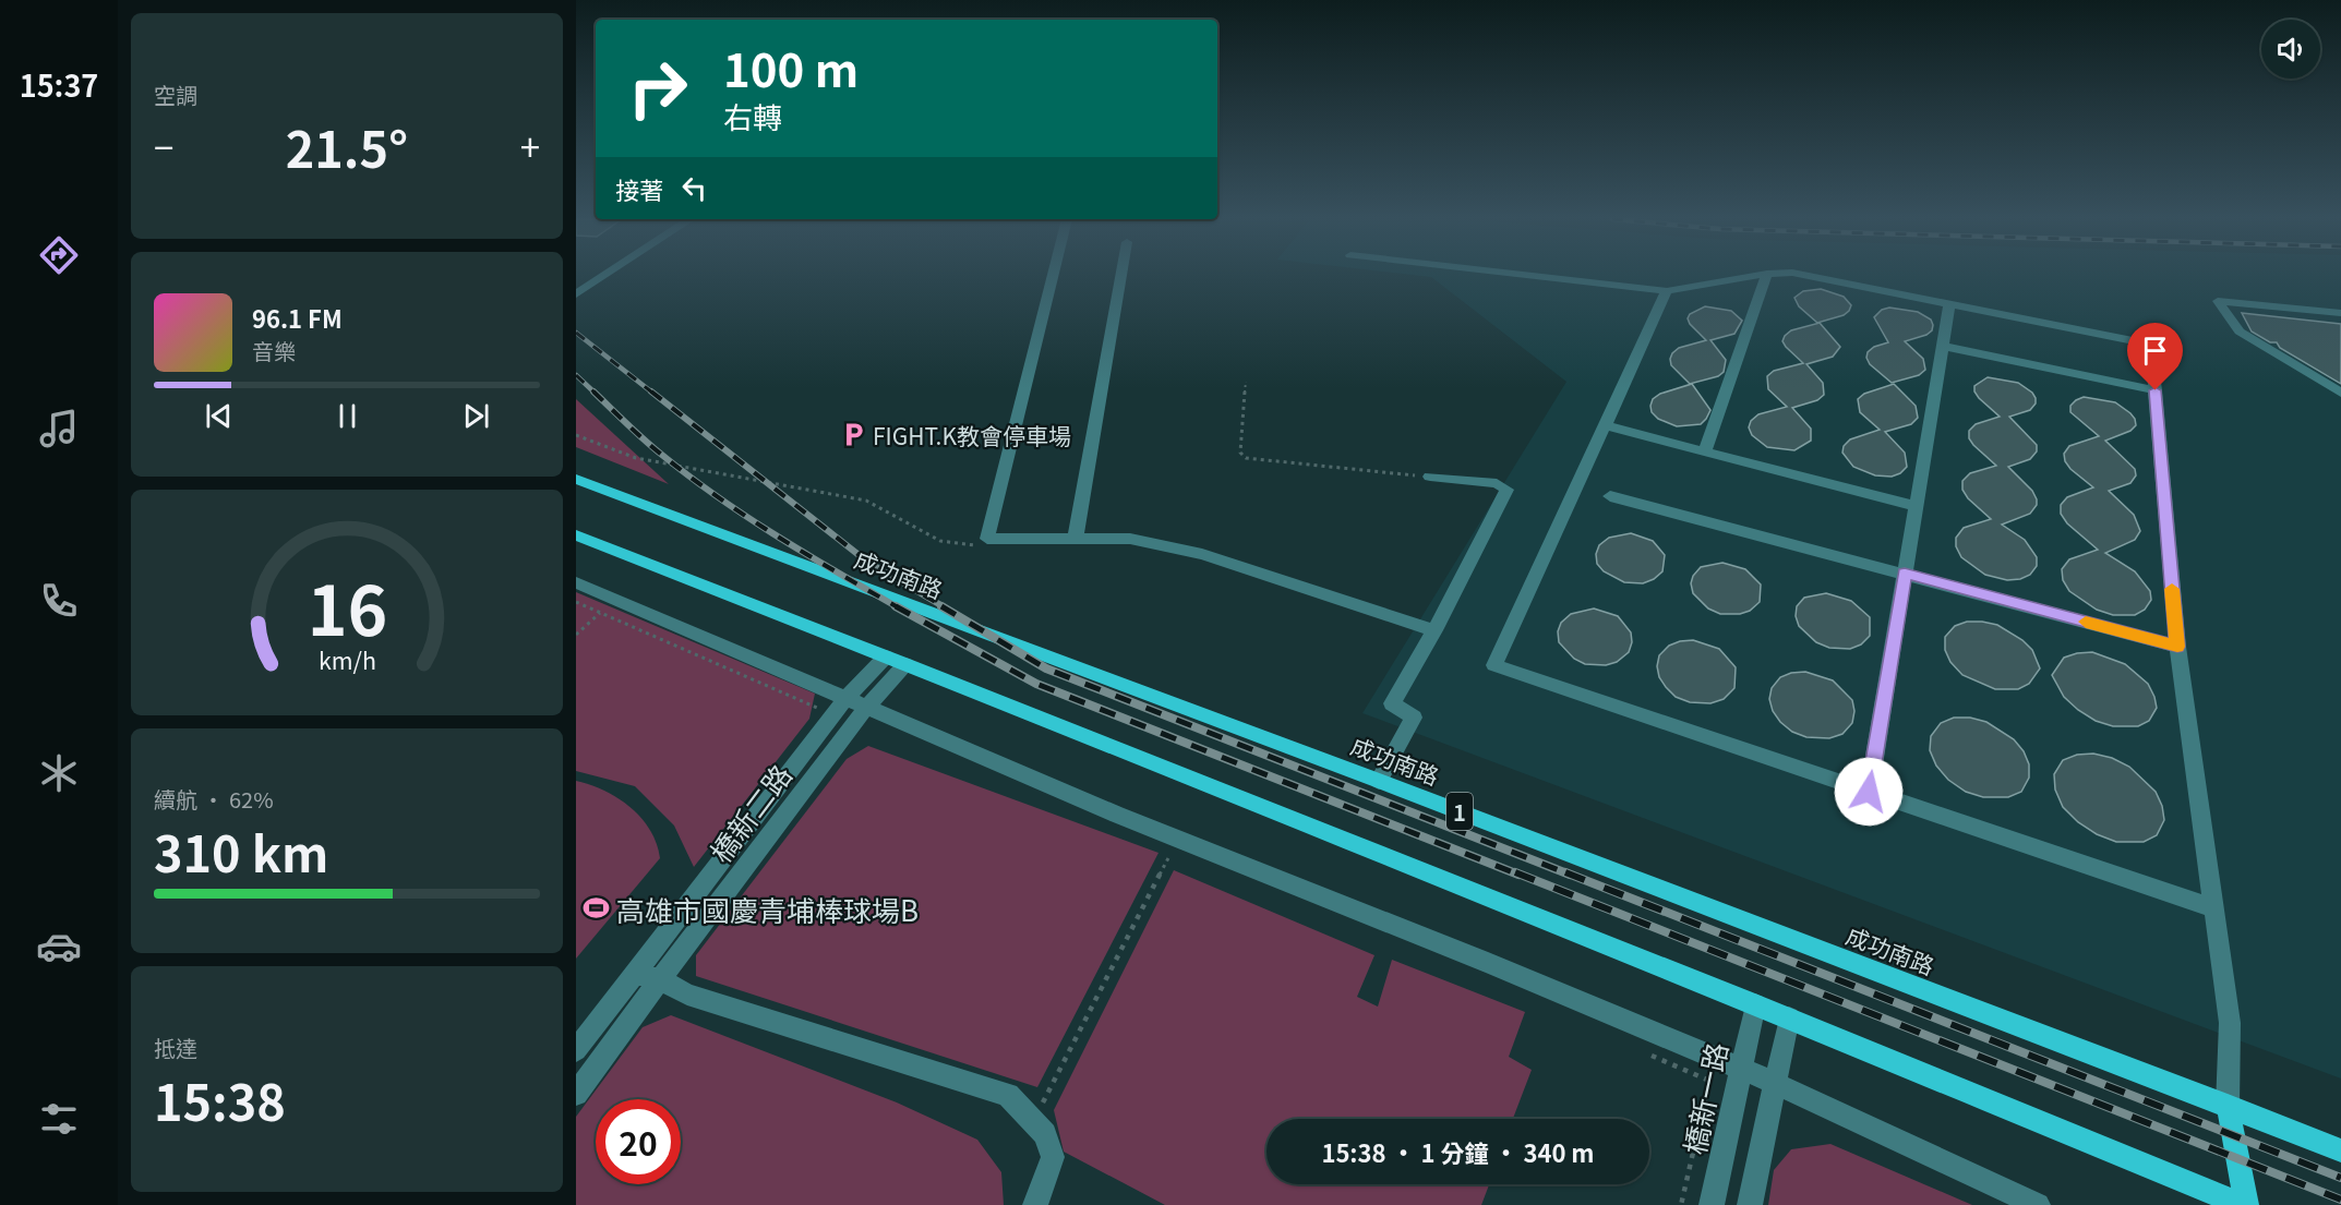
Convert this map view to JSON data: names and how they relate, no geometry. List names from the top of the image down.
{
  "streets": {
    "main road": ["成功南路", "1"],
    "street": ["橋新二路", "橋新一路"]
  },
  "places": {
    "parking": ["FIGHT.K教會停車場"],
    "sports": ["高雄市國慶青埔棒球場B"]
  },
  "page": {
    "tabs": "15:37",
    "tile": [
      "空調",
      ["續航 · 62%", "310 km"],
      ["抵達", "15:38"]
    ],
    "turn": ["100 m", "右轉"],
    "heat": ["−", "21.5°", "+"],
    "then": "接著",
    "song": ["96.1 FM", "音樂"],
    "limit": "20",
    "trip": "15:38 · 1 分鐘 · 340 m",
    "gauge": ["16", "km/h"]
  }
}
